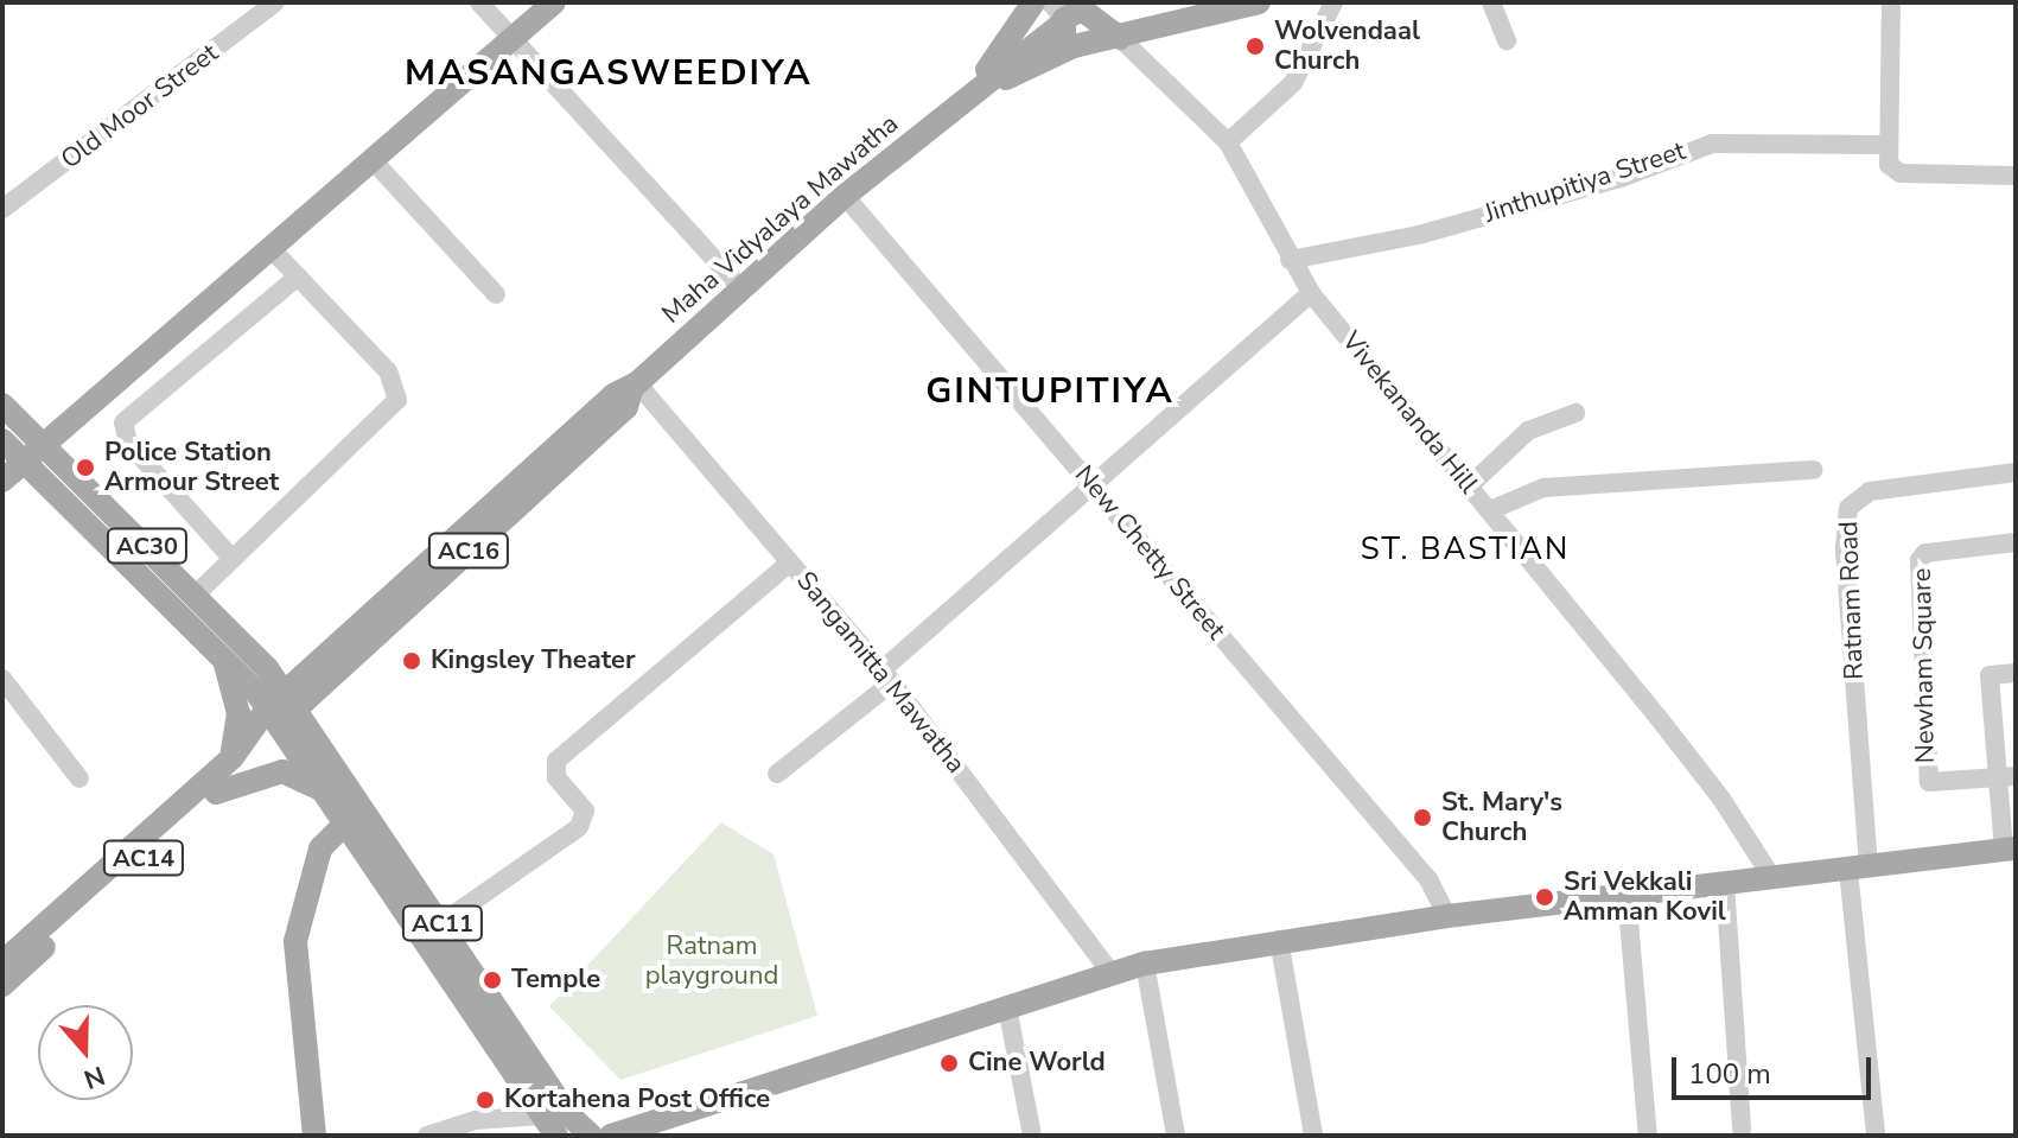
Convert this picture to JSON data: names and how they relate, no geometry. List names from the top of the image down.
{
  "streets": {
    "main road": [
      "Maha Vidyalaya Mawatha",
      "AC30",
      "AC16",
      "AC14",
      "AC11"
    ],
    "street": [
      "Old Moor Street",
      "Jinthupitiya Street",
      "Vivekananda Hill",
      "New Chetty Street",
      "Ratnam Road",
      "Newham Square",
      "Sangamitta Mawatha"
    ]
  },
  "crossings": [
    ["Jinthupitiya Street", "Vivekananda Hill"],
    ["Maha Vidyalaya Mawatha", "Vivekananda Hill"],
    ["Maha Vidyalaya Mawatha", "AC30"],
    ["Maha Vidyalaya Mawatha", "New Chetty Street"],
    ["Maha Vidyalaya Mawatha", "Sangamitta Mawatha"],
    ["Maha Vidyalaya Mawatha", "AC14"],
    ["Maha Vidyalaya Mawatha", "AC11"],
    ["AC30", "AC14"],
    ["AC30", "AC11"],
    ["AC14", "AC11"]
  ],
  "districts": ["MASANGASWEEDIYA", "GINTUPITIYA", "ST. BASTIAN"],
  "parks": ["Ratnam playground"],
  "places": [
    "Wolvendaal Church",
    "Police Station Armour Street",
    "Kingsley Theater",
    "St. Mary's Church",
    "Sri Vekkali Amman Kovil",
    "Temple",
    "Cine World",
    "Kortahena Post Office"
  ],
  "scale_bar": "100 m",
  "north": "bottom"
}
